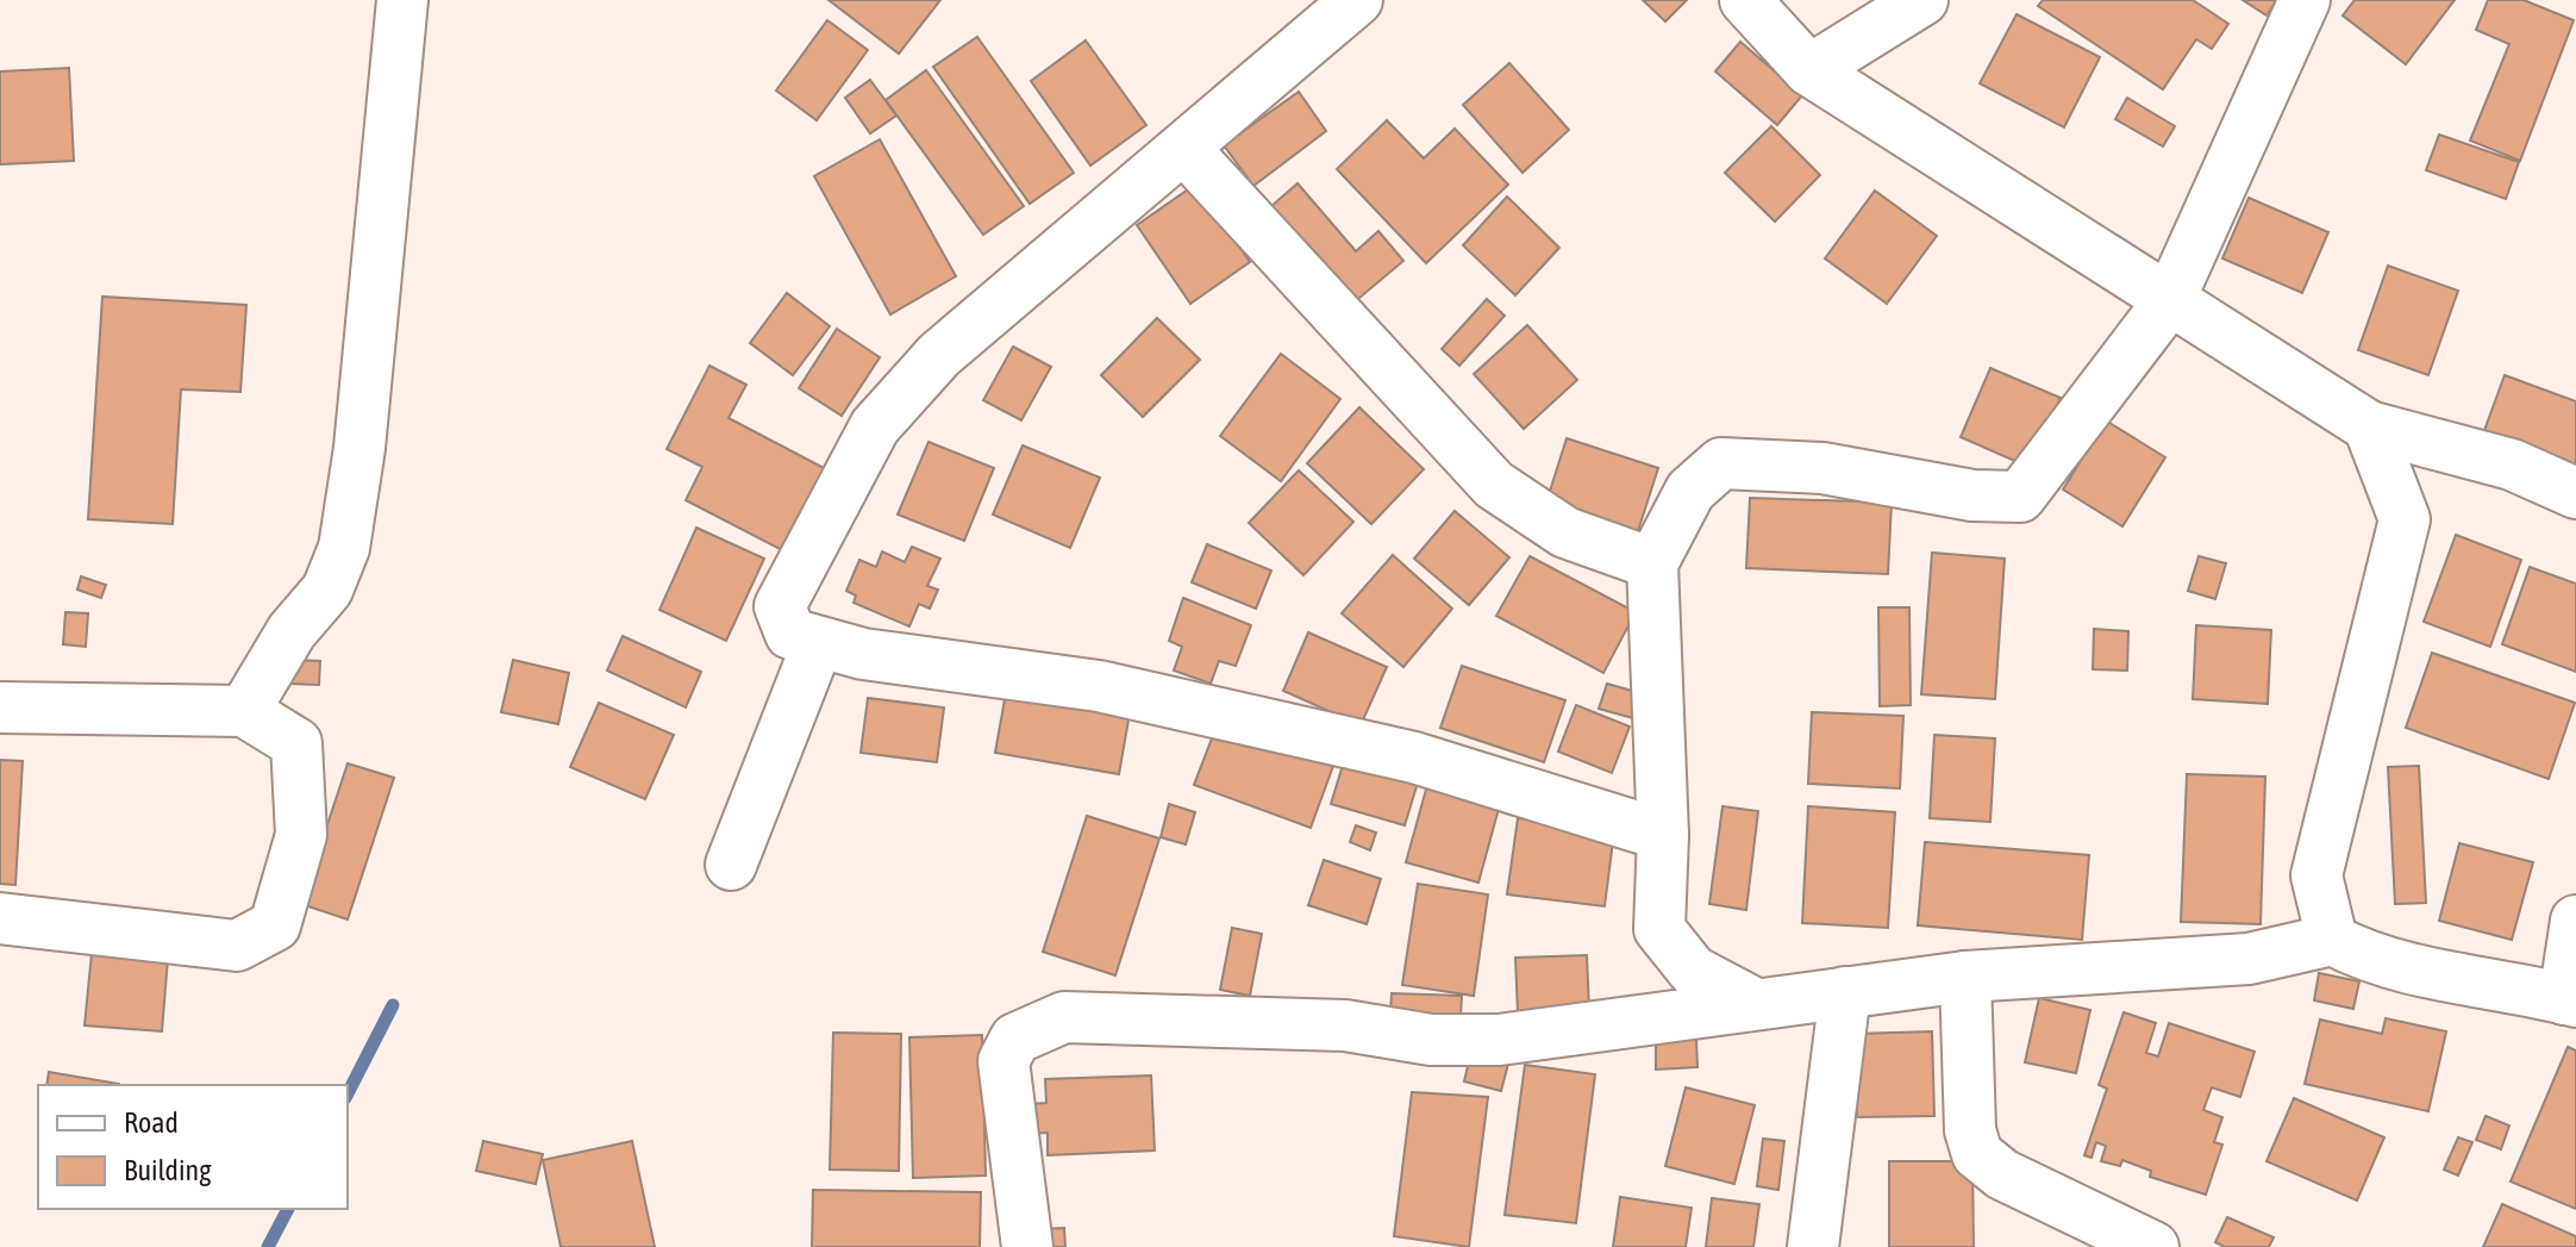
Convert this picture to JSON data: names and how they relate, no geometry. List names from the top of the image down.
{
  "legend": ["Road", "Building"]
}
